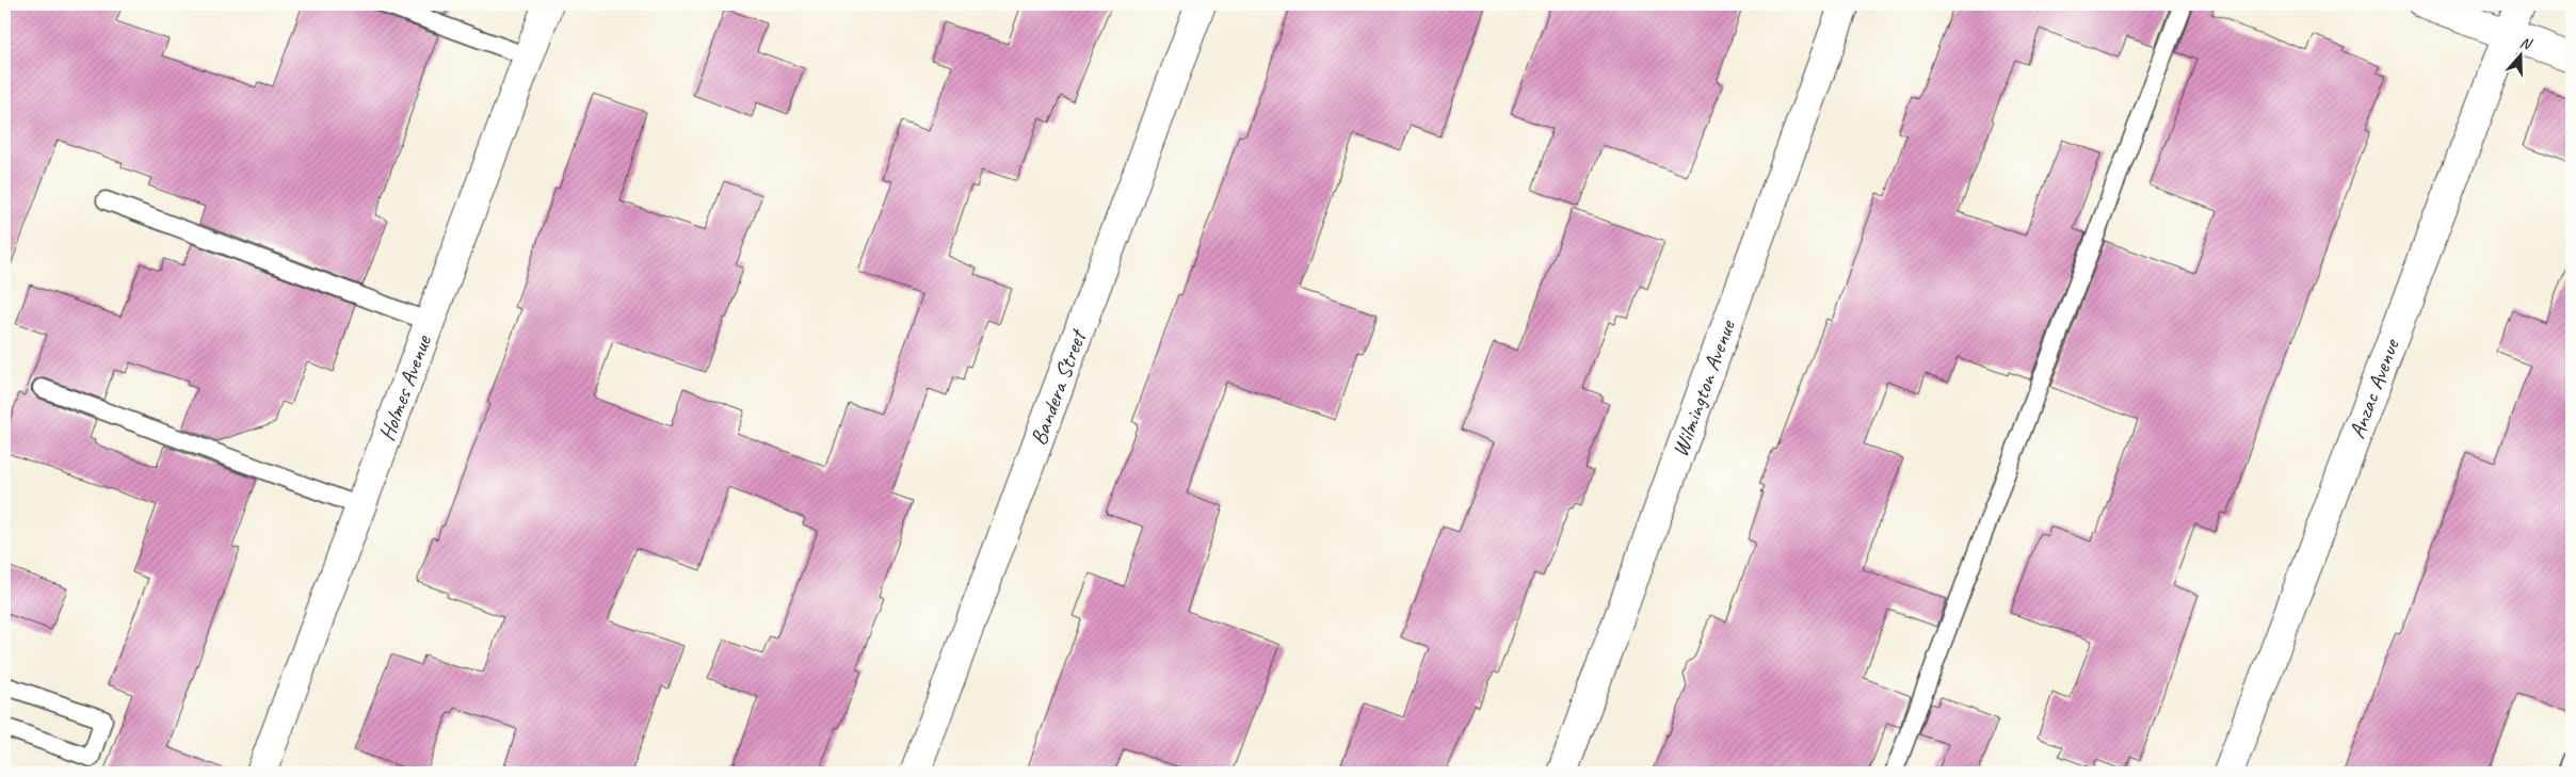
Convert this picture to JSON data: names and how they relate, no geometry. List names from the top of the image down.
{
  "streets": {
    "street": [
      "Wilmington Avenue",
      "Holmes Avenue",
      "Bandera Street",
      "Anzac Avenue"
    ]
  },
  "north": "top"
}
